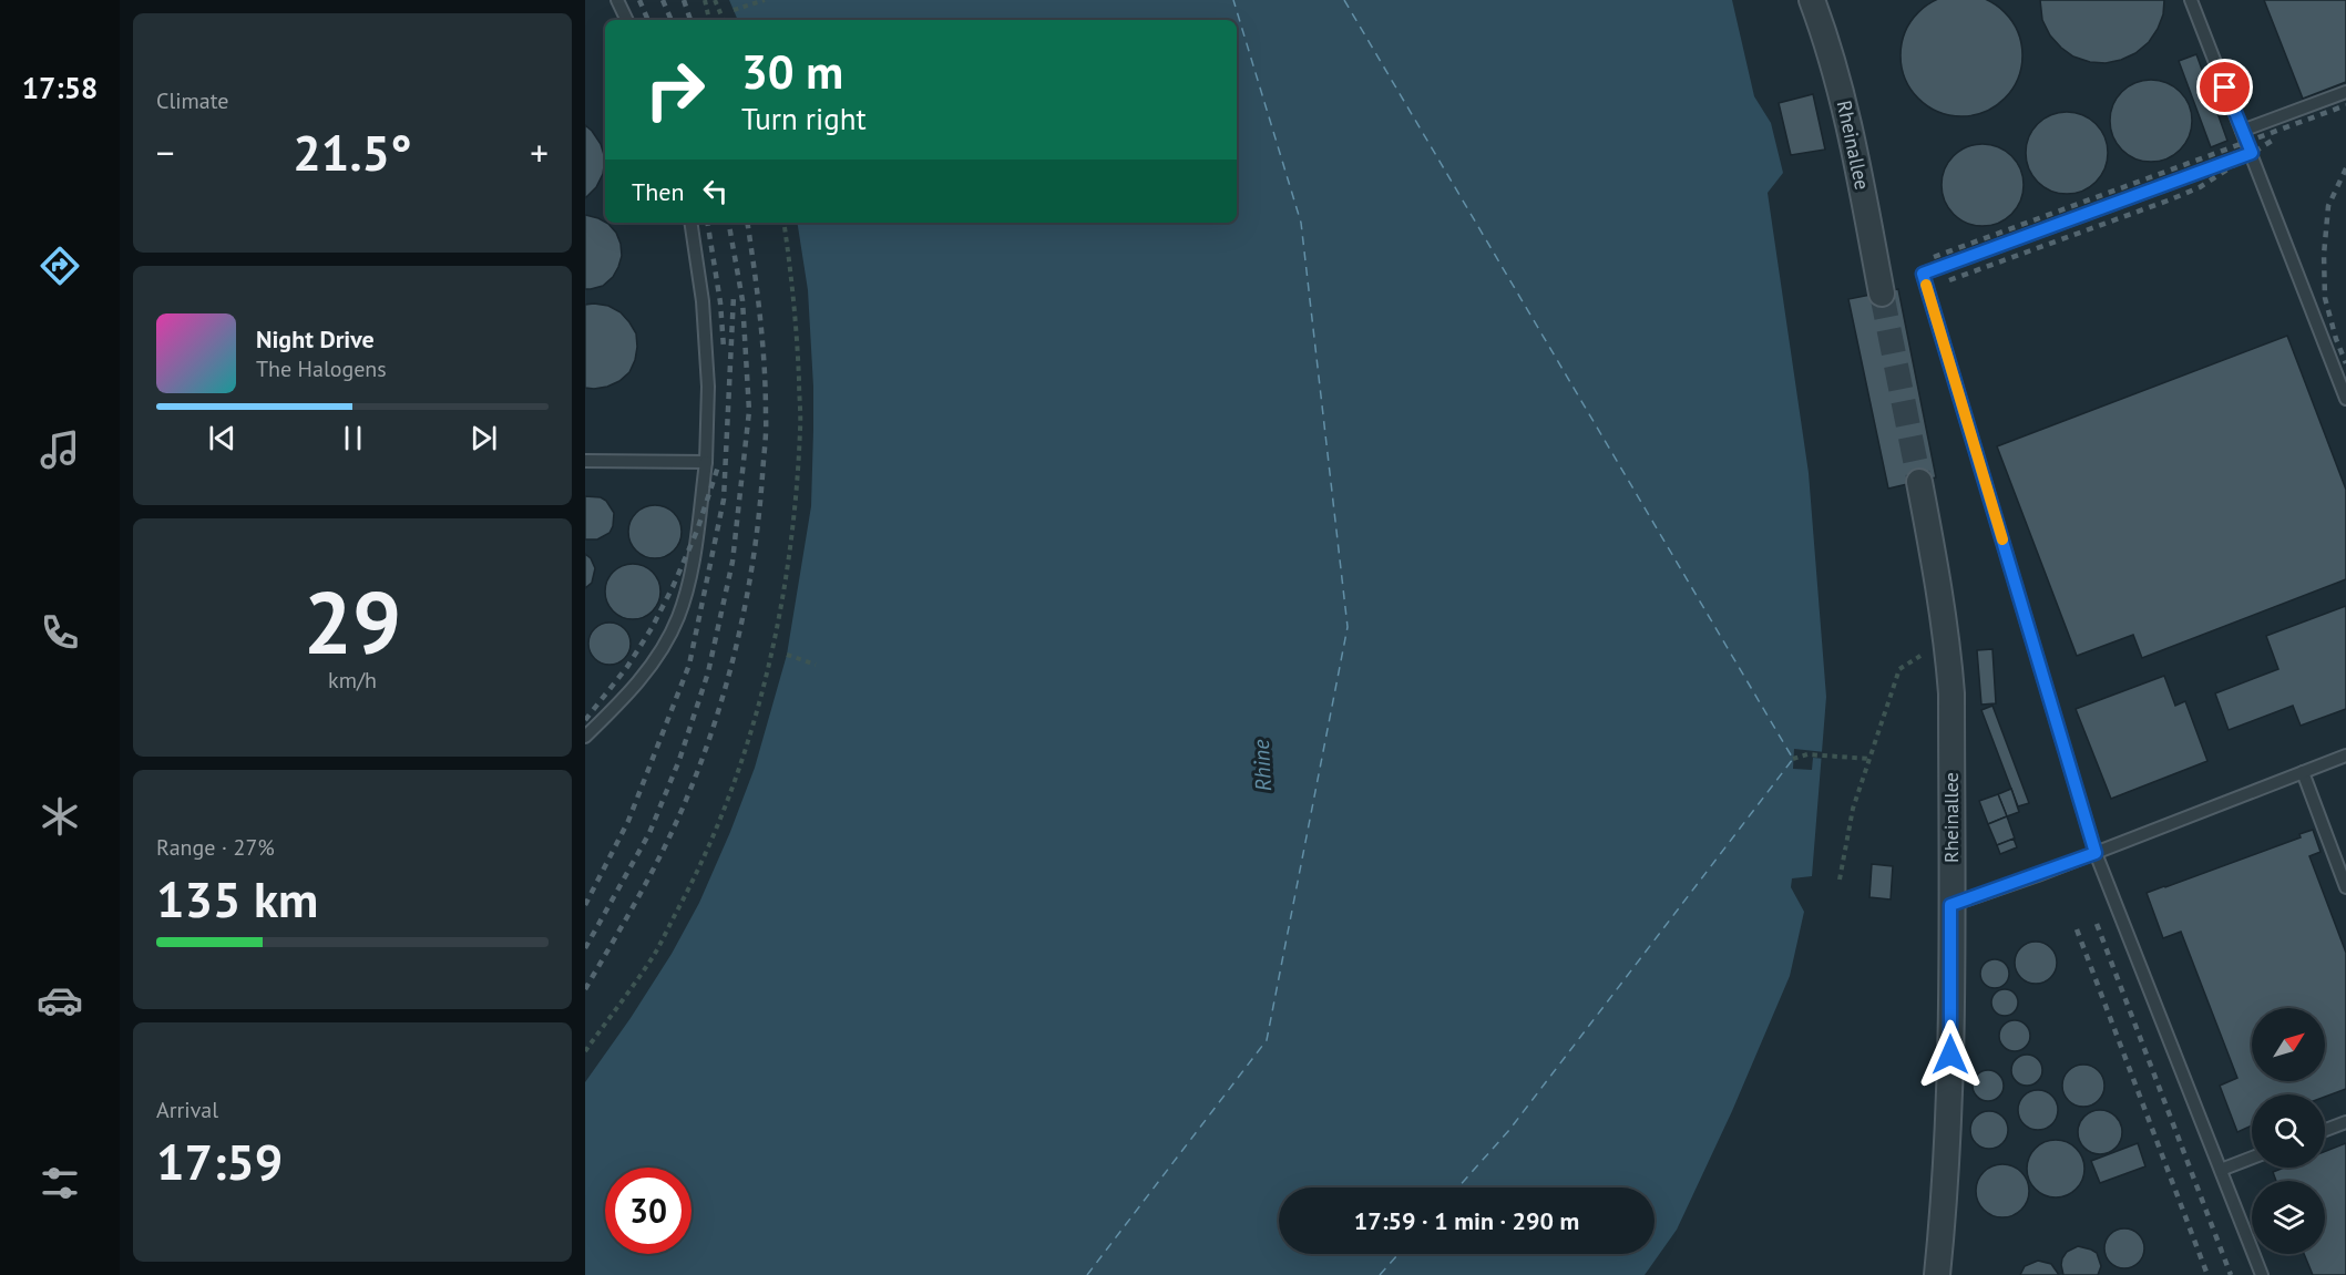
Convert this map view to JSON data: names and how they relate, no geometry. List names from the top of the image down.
{
  "streets": {
    "street": ["Rheinallee"]
  },
  "water": ["Rhine"],
  "north": "top right",
  "page": {
    "tabs": "17:58",
    "tile": [
      "Climate",
      ["29", "km/h"],
      ["Range · 27%", "135 km"],
      ["Arrival", "17:59"]
    ],
    "turn": ["30 m", "Turn right"],
    "heat": ["−", "21.5°", "+"],
    "then": "Then",
    "song": ["Night Drive", "The Halogens"],
    "limit": "30",
    "trip": "17:59 · 1 min · 290 m"
  }
}
